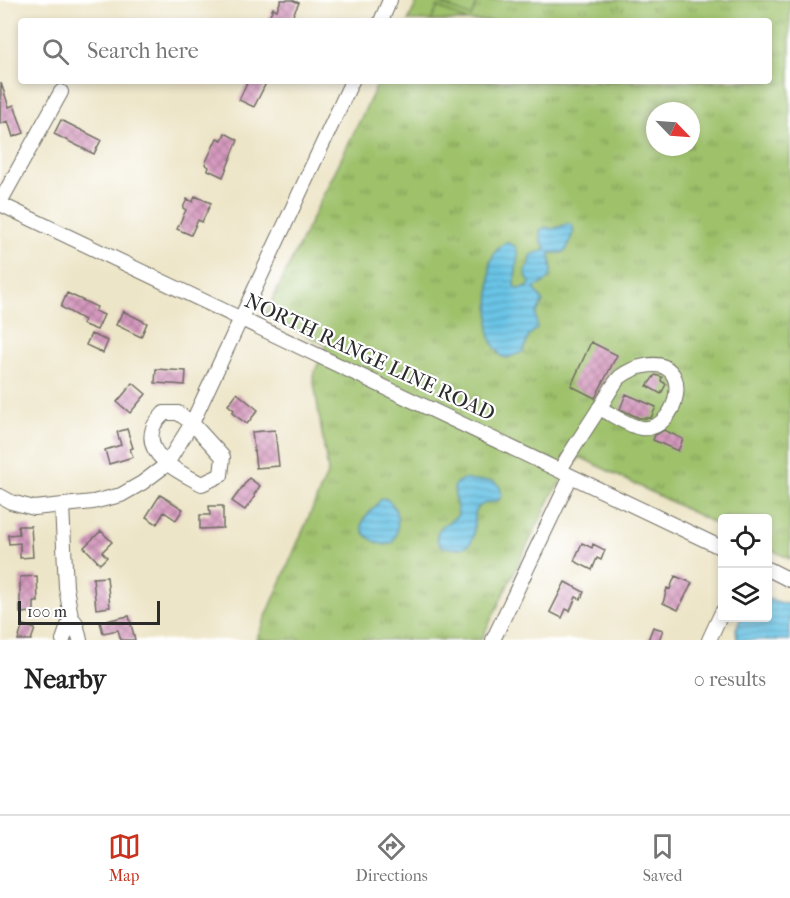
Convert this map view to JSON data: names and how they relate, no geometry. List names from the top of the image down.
{
  "streets": {
    "street": ["NORTH RANGE LINE ROAD"]
  },
  "scale_bar": "100 m",
  "north": "bottom right",
  "page": {
    "search": "Search here",
    "scale": "100 m",
    "heading": ["Nearby", "0 results"],
    "nav": ["Map", "Directions", "Saved"]
  }
}
